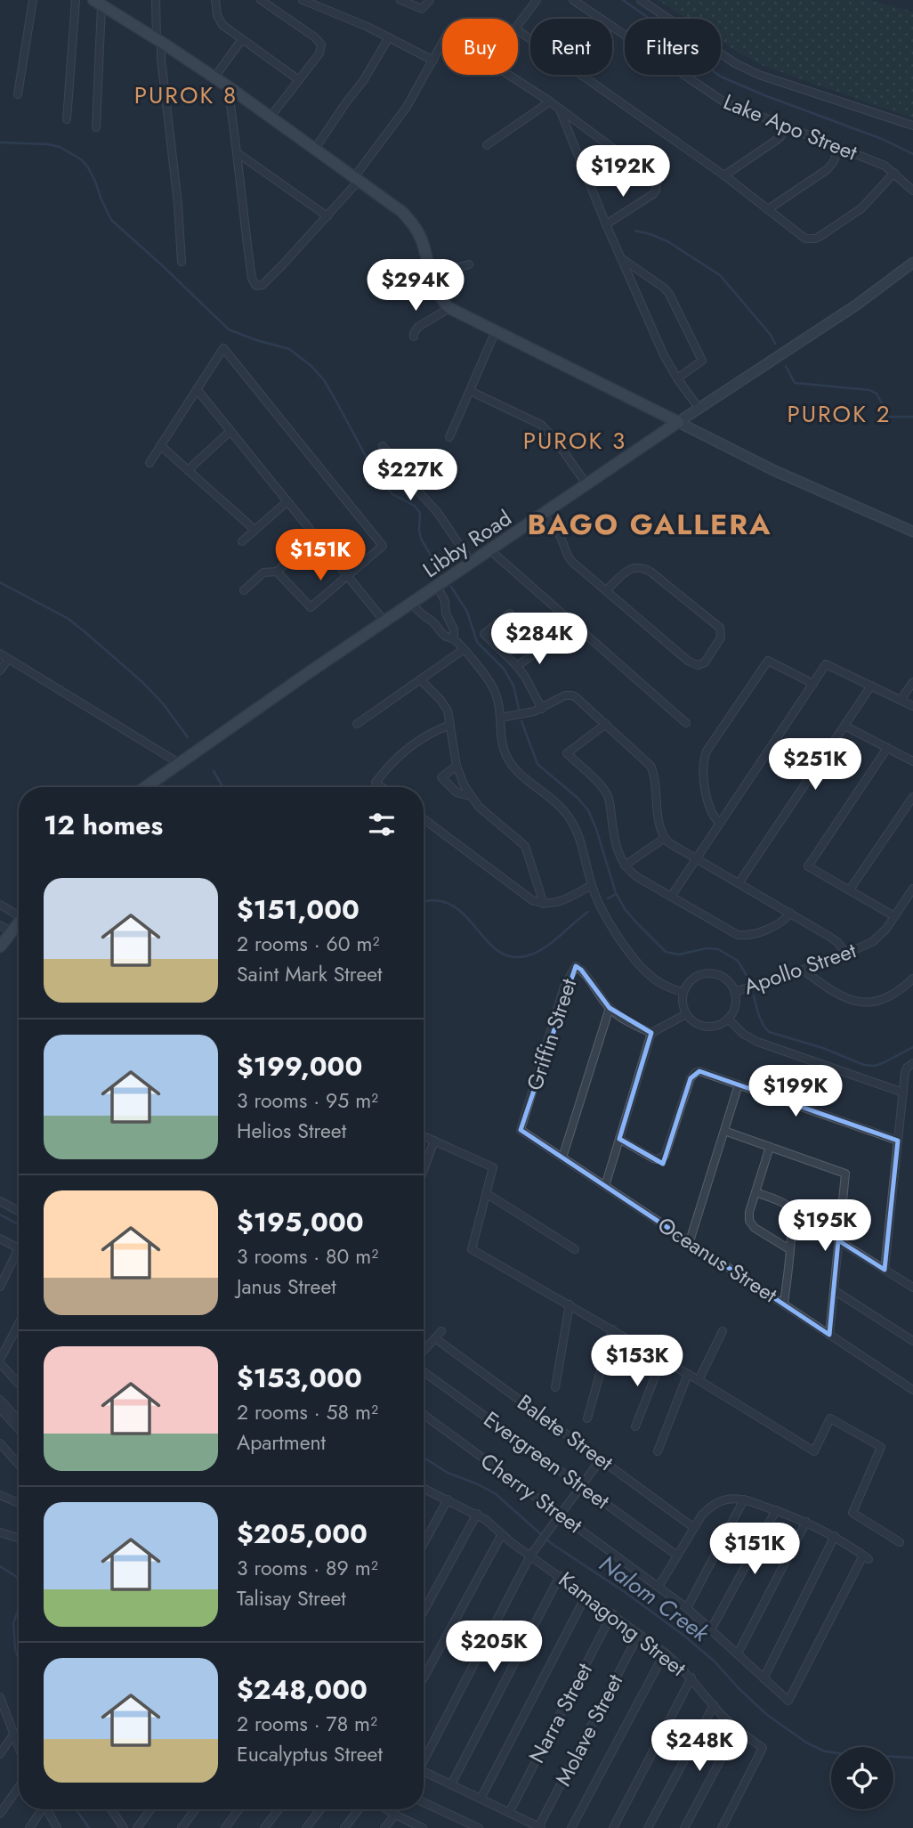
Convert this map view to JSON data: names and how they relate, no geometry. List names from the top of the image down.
{
  "streets": {
    "main road": ["Libby Road"],
    "street": [
      "Lake Apo Street",
      "Apollo Street",
      "Griffin Street",
      "Oceanus Street",
      "Balete Street",
      "Evergreen Street",
      "Cherry Street",
      "Kamagong Street",
      "Narra Street",
      "Molave Street"
    ]
  },
  "crossings": [
    ["Griffin Street", "Oceanus Street"],
    ["Kamagong Street", "Narra Street"],
    ["Kamagong Street", "Molave Street"]
  ],
  "districts": [
    "PUROK 8",
    "PUROK 2",
    "PUROK 3",
    "BAGO GALLERA"
  ],
  "water": ["Nalom Creek"],
  "page": {
    "chip": ["Buy", "Rent", "Filters"],
    "price": [
      "$192K",
      "$294K",
      "$227K",
      "$151K",
      "$284K",
      "$251K",
      "$199K",
      "$195K",
      "$153K",
      "$151K",
      "$205K",
      "$248K"
    ],
    "heading": "12 homes",
    "list": [
      {
        "name": "$151,000",
        "note": "2 rooms · 60 m² · Saint Mark Street"
      },
      {
        "name": "$199,000",
        "note": "3 rooms · 95 m² · Helios Street"
      },
      {
        "name": "$195,000",
        "note": "3 rooms · 80 m² · Janus Street"
      },
      {
        "name": "$153,000",
        "note": "2 rooms · 58 m² · Apartment"
      },
      {
        "name": "$205,000",
        "note": "3 rooms · 89 m² · Talisay Street"
      },
      {
        "name": "$248,000",
        "note": "2 rooms · 78 m² · Eucalyptus Street"
      }
    ]
  }
}
